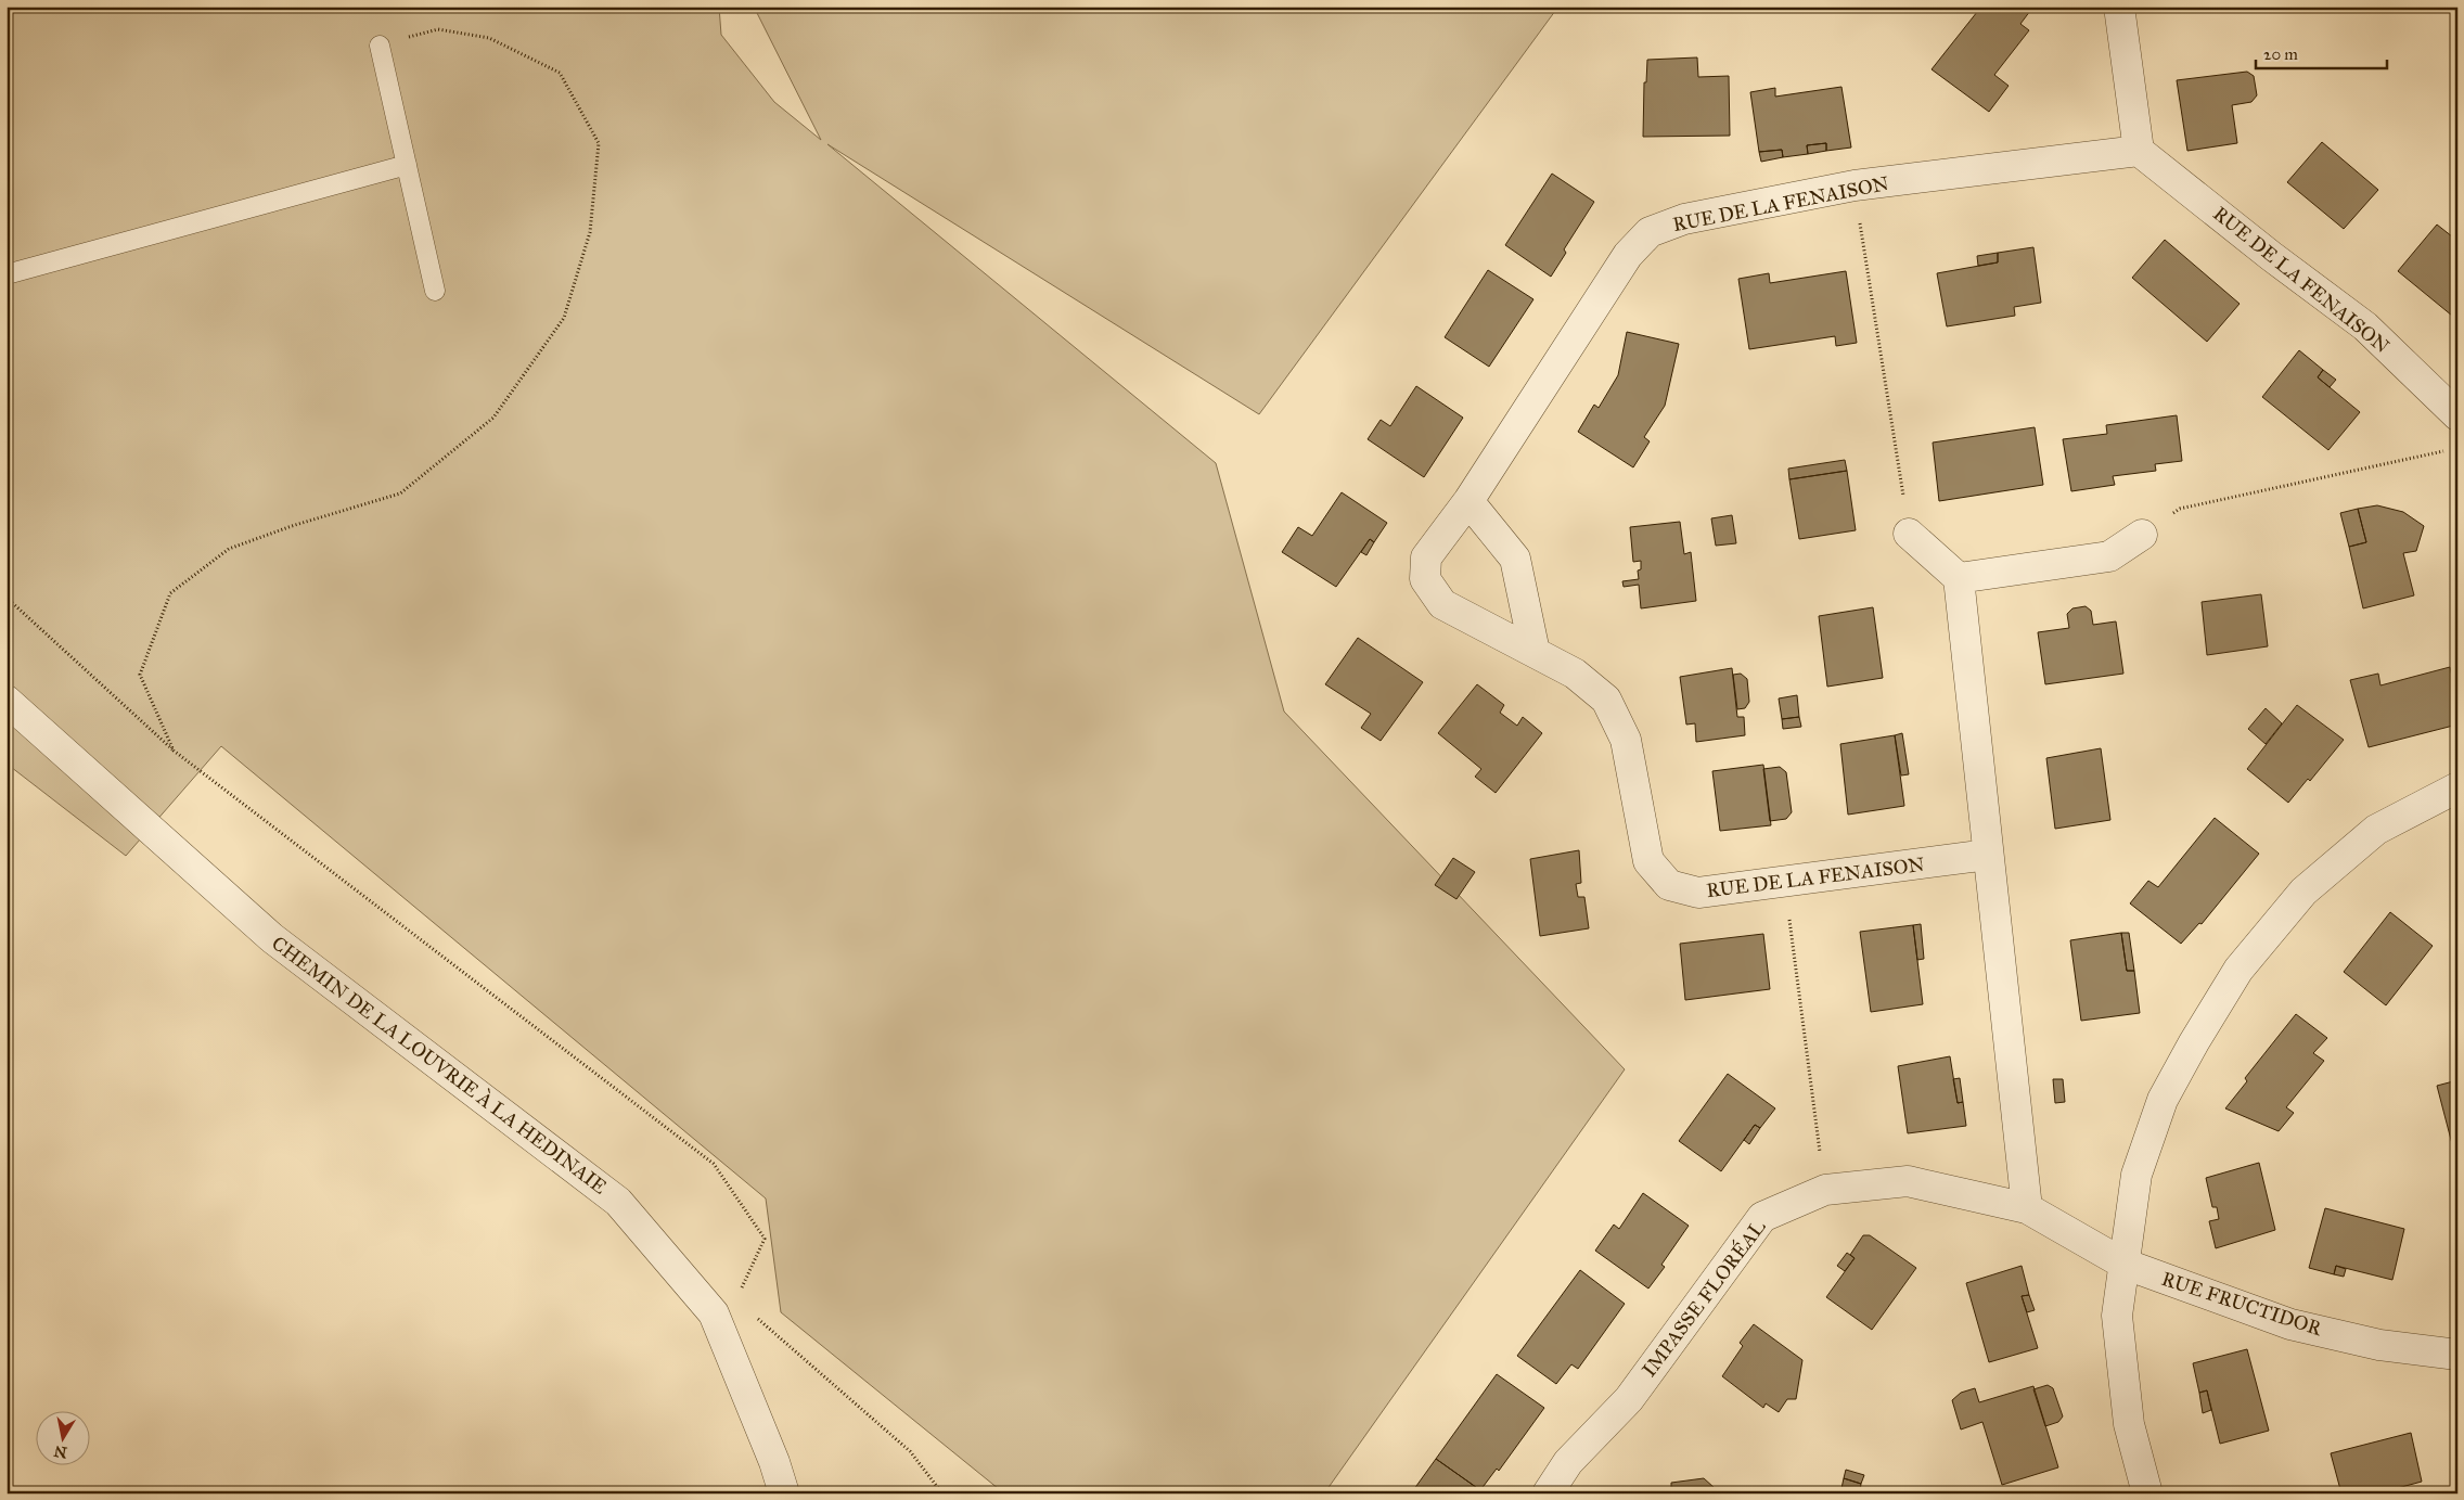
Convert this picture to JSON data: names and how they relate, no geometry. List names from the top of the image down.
{
  "streets": {
    "street": [
      "RUE DE LA FENAISON",
      "CHEMIN DE LA LOUVRIE À LA HEDINAIE",
      "IMPASSE FLORÉAL",
      "RUE FRUCTIDOR"
    ]
  },
  "crossings": [
    ["IMPASSE FLORÉAL", "RUE FRUCTIDOR"]
  ],
  "scale_bar": "20 m",
  "north": "bottom"
}
